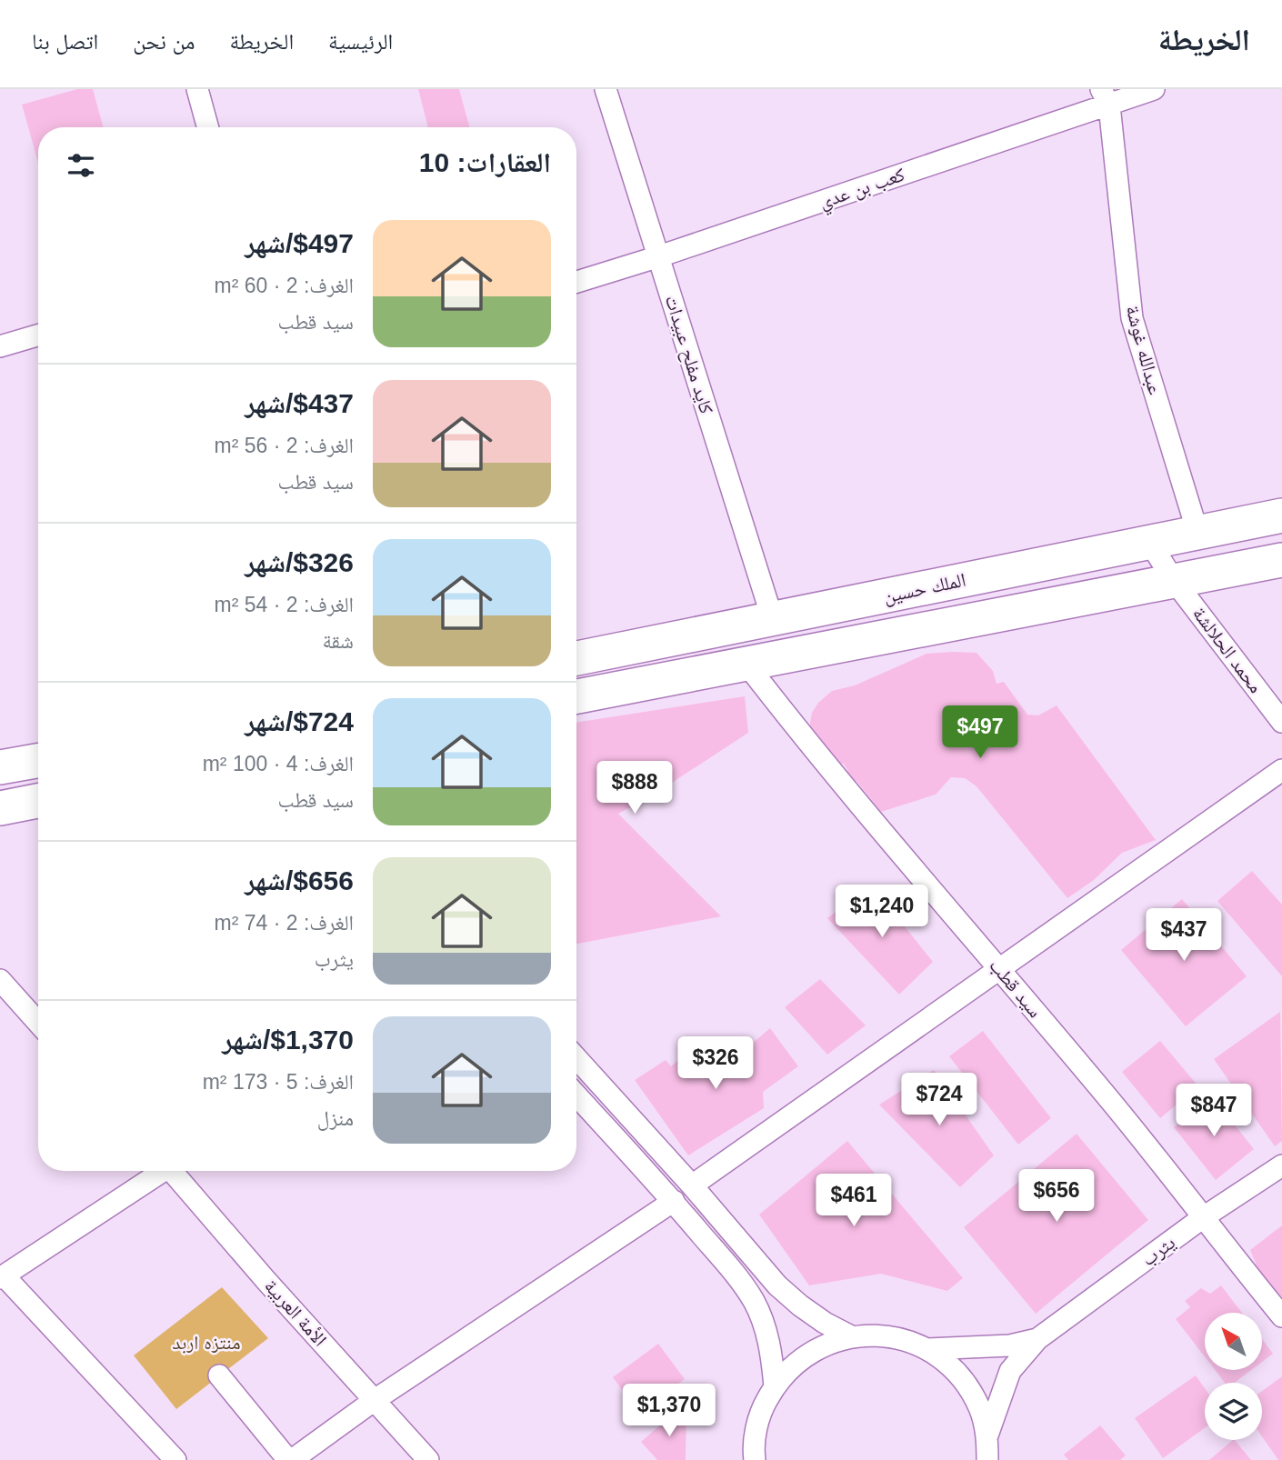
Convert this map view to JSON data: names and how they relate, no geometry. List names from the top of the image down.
{
  "streets": {
    "highway": ["الملك حسين"],
    "street": [
      "كعب بن عدي",
      "عبدالله غوشة",
      "كايد مفلح عبيدات",
      "محمد الحلالشة",
      "سيد قطب",
      "يثرب",
      "الأمة العربية"
    ]
  },
  "crossings": [
    ["كعب بن عدي", "عبدالله غوشة"],
    ["كعب بن عدي", "كايد مفلح عبيدات"],
    ["عبدالله غوشة", "الملك حسين"],
    ["كايد مفلح عبيدات", "الملك حسين"],
    ["الملك حسين", "محمد الحلالشة"],
    ["الملك حسين", "سيد قطب"],
    ["سيد قطب", "يثرب"]
  ],
  "parks": ["منتزه اربد"],
  "north": "top left",
  "page": {
    "header": "الخريطة",
    "nav": [
      "الرئيسية",
      "الخريطة",
      "من نحن",
      "اتصل بنا"
    ],
    "heading": "العقارات: 10",
    "list": [
      {
        "name": "$497/شهر",
        "note": "الغرف: 2 · 60 m² · سيد قطب"
      },
      {
        "name": "$437/شهر",
        "note": "الغرف: 2 · 56 m² · سيد قطب"
      },
      {
        "name": "$326/شهر",
        "note": "الغرف: 2 · 54 m² · شقة"
      },
      {
        "name": "$724/شهر",
        "note": "الغرف: 4 · 100 m² · سيد قطب"
      },
      {
        "name": "$656/شهر",
        "note": "الغرف: 2 · 74 m² · يثرب"
      },
      {
        "name": "$1,370/شهر",
        "note": "الغرف: 5 · 173 m² · منزل"
      }
    ],
    "price": [
      "$497",
      "$888",
      "$1,240",
      "$437",
      "$326",
      "$724",
      "$847",
      "$656",
      "$461",
      "$1,370"
    ]
  }
}
